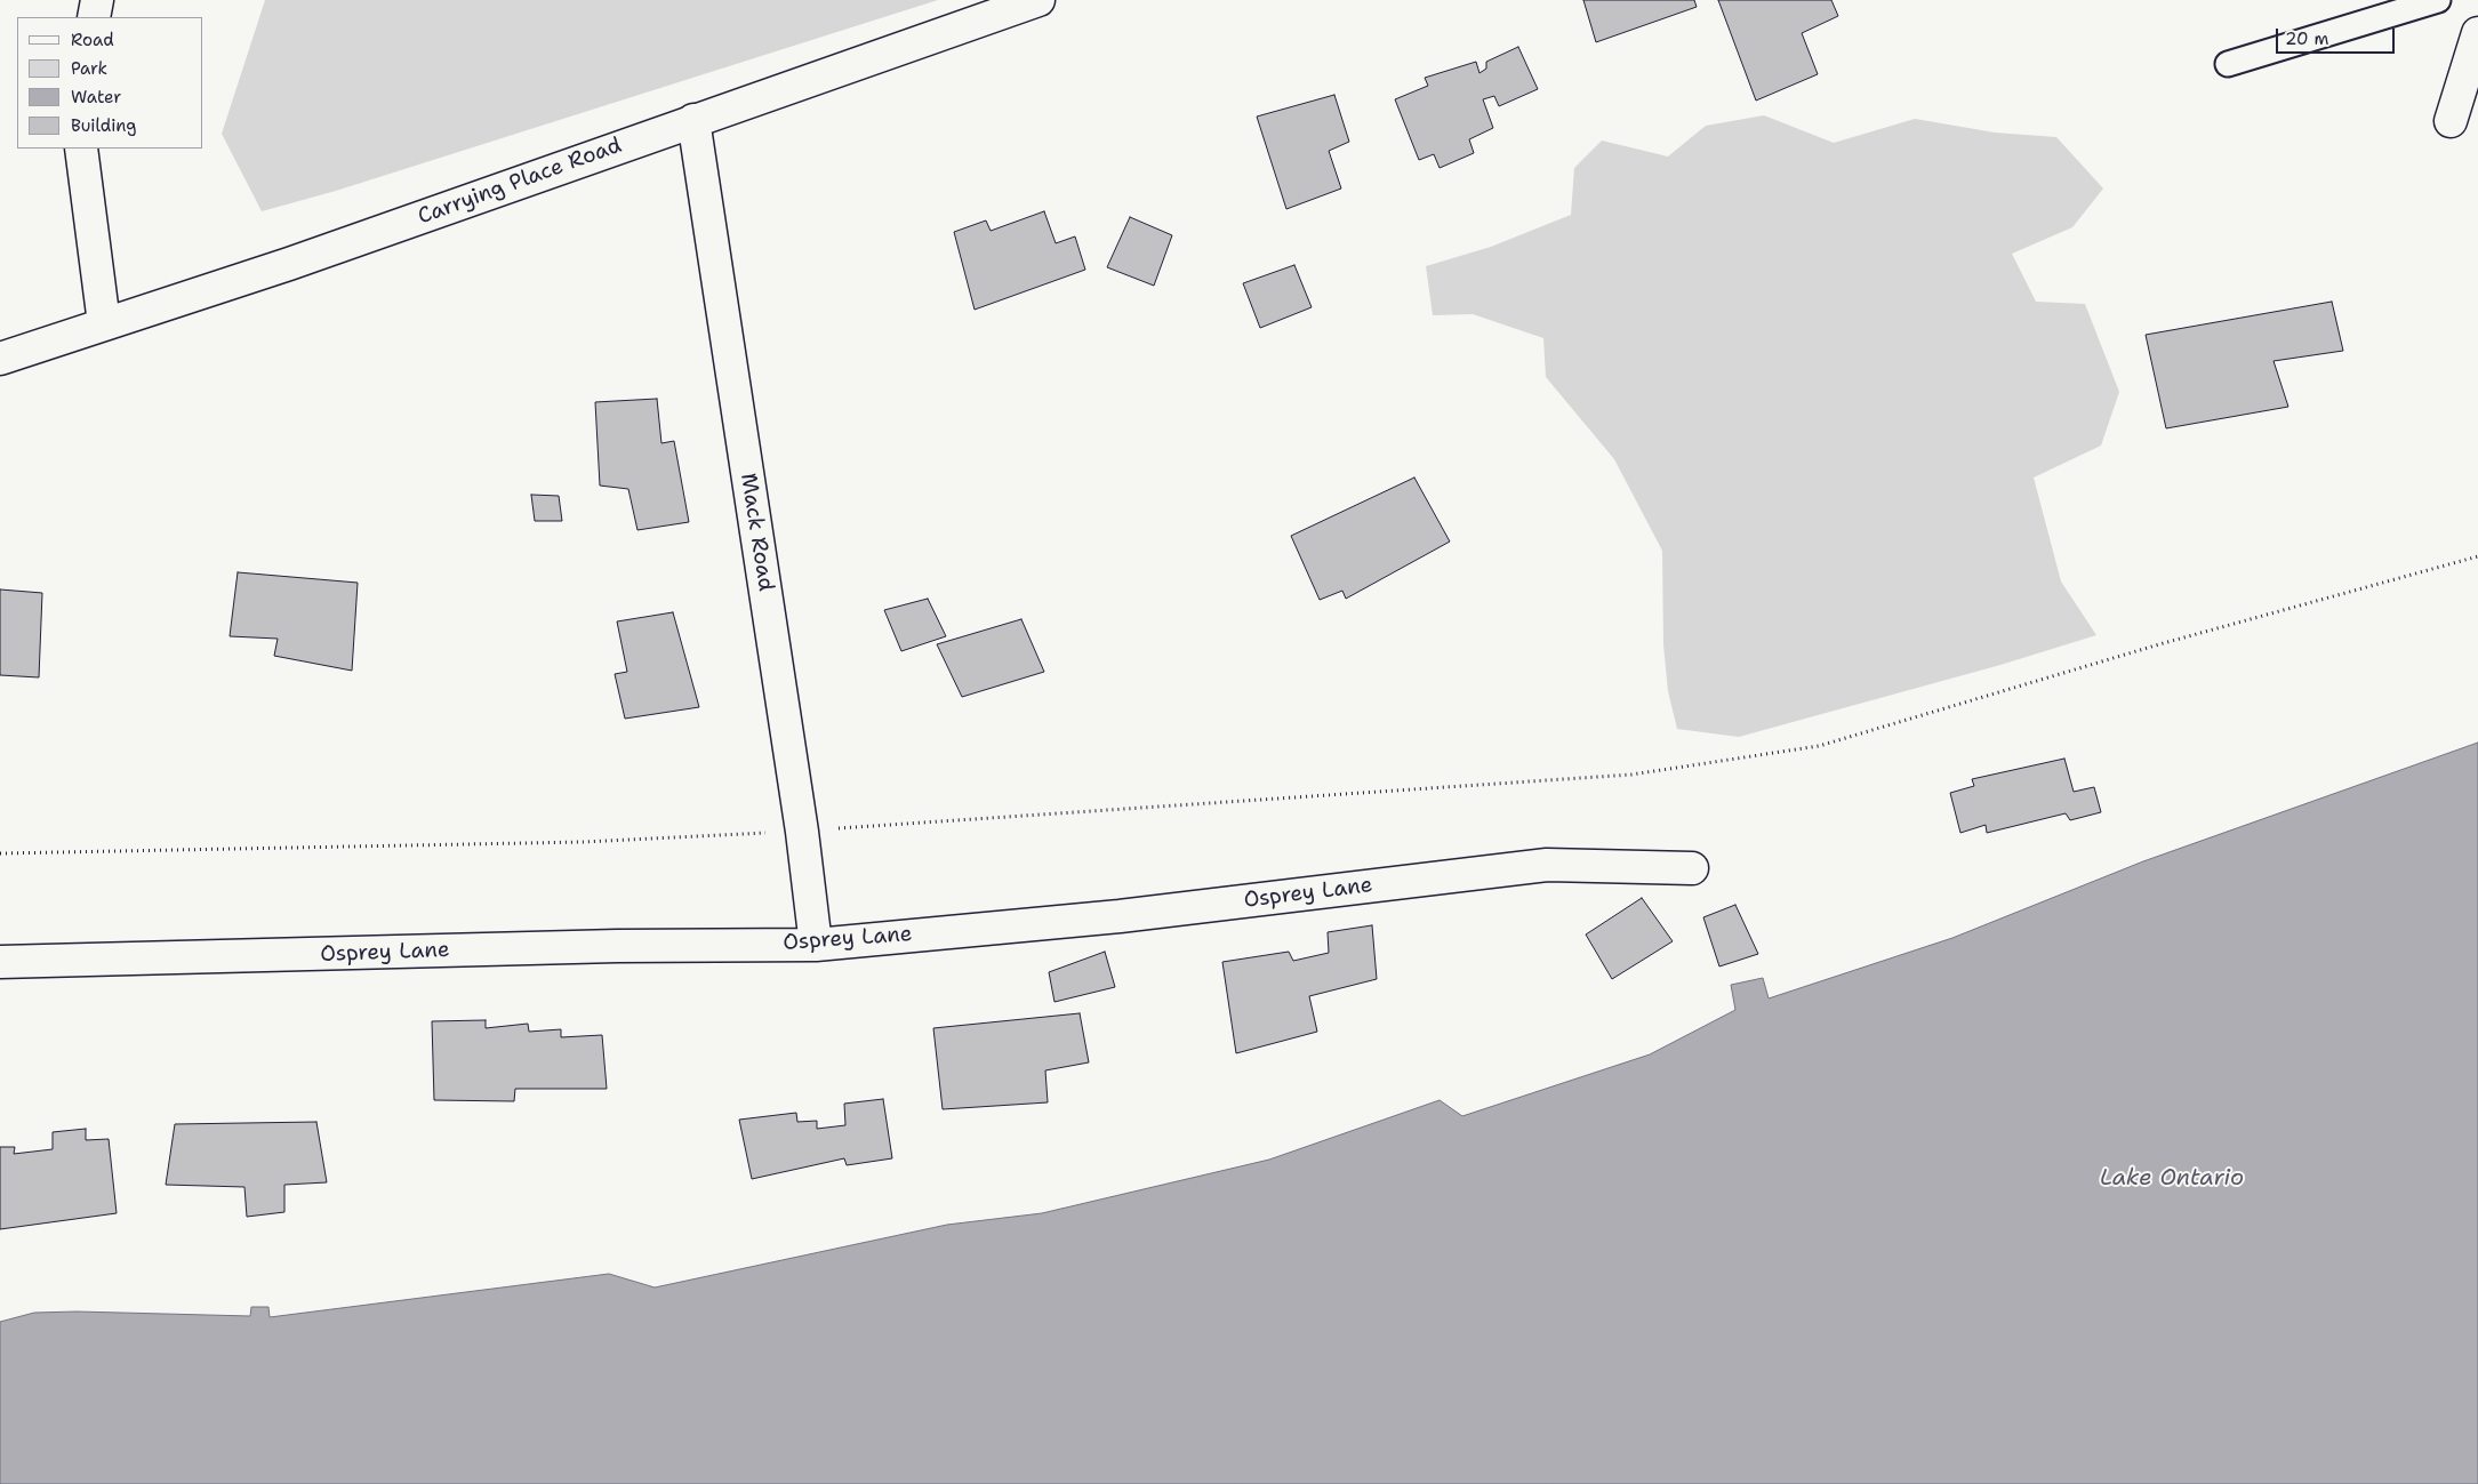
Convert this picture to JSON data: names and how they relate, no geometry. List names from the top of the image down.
{
  "streets": {
    "street": ["Carrying Place Road", "Mack Road", "Osprey Lane"]
  },
  "crossings": [
    ["Carrying Place Road", "Mack Road"],
    ["Mack Road", "Osprey Lane"]
  ],
  "water": ["Lake Ontario"],
  "legend": [
    "Road",
    "Park",
    "Water",
    "Building"
  ],
  "scale_bar": "20 m"
}
